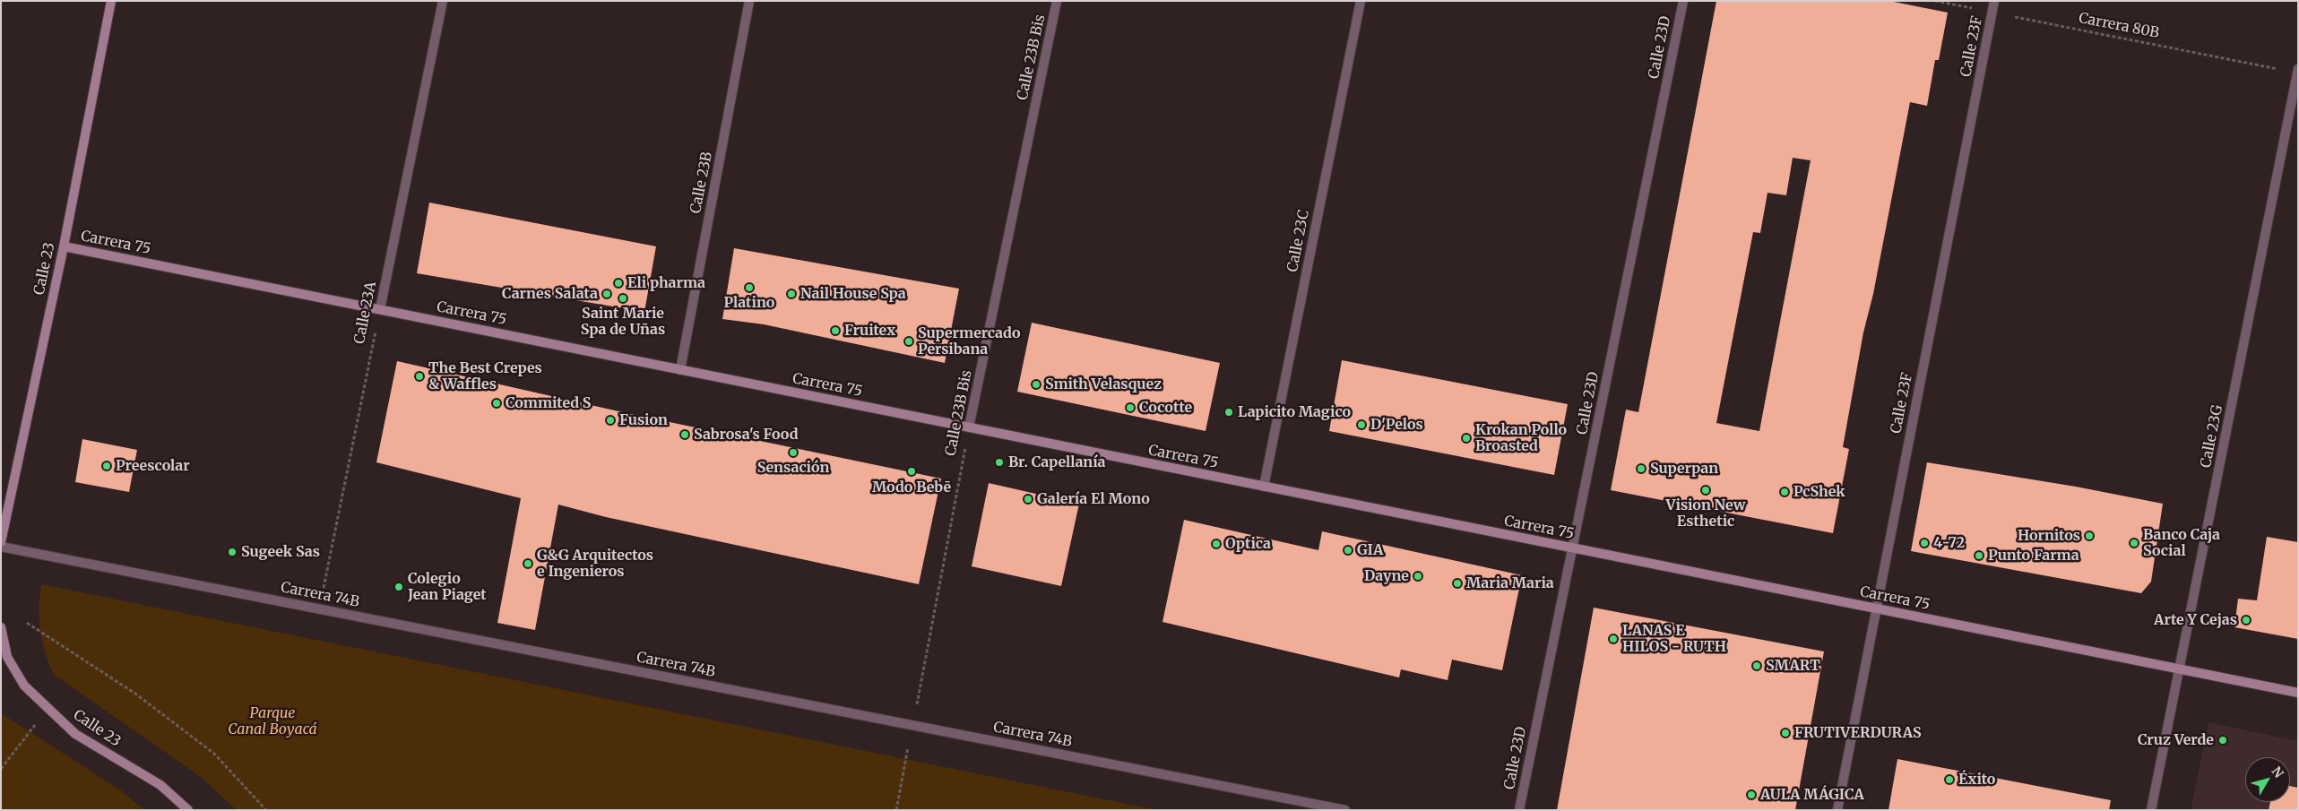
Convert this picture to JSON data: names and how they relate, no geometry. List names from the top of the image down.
{
  "streets": {
    "street": [
      "Calle 23F",
      "Calle 23D",
      "Calle 23B Bis",
      "Calle 23B",
      "Calle 23C",
      "Carrera 75",
      "Calle 23",
      "Calle 23A",
      "Calle 23G",
      "Carrera 74B"
    ],
    "path": ["Carrera 80B"]
  },
  "crossings": [
    ["Carrera 80B", "Calle 23F"],
    ["Carrera 80B", "Calle 23G"],
    ["Calle 23F", "Carrera 75"],
    ["Calle 23D", "Carrera 75"],
    ["Calle 23B Bis", "Carrera 75"],
    ["Calle 23B Bis", "Carrera 74B"],
    ["Calle 23B", "Carrera 75"],
    ["Calle 23C", "Carrera 75"],
    ["Carrera 75", "Calle 23"],
    ["Carrera 75", "Calle 23A"],
    ["Carrera 75", "Calle 23G"],
    ["Calle 23A", "Carrera 74B"]
  ],
  "parks": ["Parque Canal Boyacá"],
  "places": [
    "Eli pharma",
    "Platino",
    "Carnes Salata",
    "Nail House Spa",
    "Saint Marie Spa de Uñas",
    "Fruitex",
    "Supermercado Persibana",
    "The Best Crepes & Waffles",
    "Smith Velasquez",
    "Commited S",
    "Cocotte",
    "Lapicito Magico",
    "Fusion",
    "D'Pelos",
    "Sabrosa's Food",
    "Krokan Pollo Broasted",
    "Sensación",
    "Br. Capellanía",
    "Preescolar",
    "Superpan",
    "Modo Bebē",
    "Vision New Esthetic",
    "PcShek",
    "Galería El Mono",
    "Hornitos",
    "4-72",
    "Banco Caja Social",
    "Optica",
    "GIA",
    "Sugeek Sas",
    "Punto Farma",
    "G&G Arquitectos e Ingenieros",
    "Dayne",
    "Maria Maria",
    "Colegio Jean Piaget",
    "Arte Y Cejas",
    "LANAS E HILOS - RUTH",
    "SMART",
    "FRUTIVERDURAS",
    "Cruz Verde",
    "Éxito",
    "AULA MÁGICA"
  ],
  "north": "top right"
}
